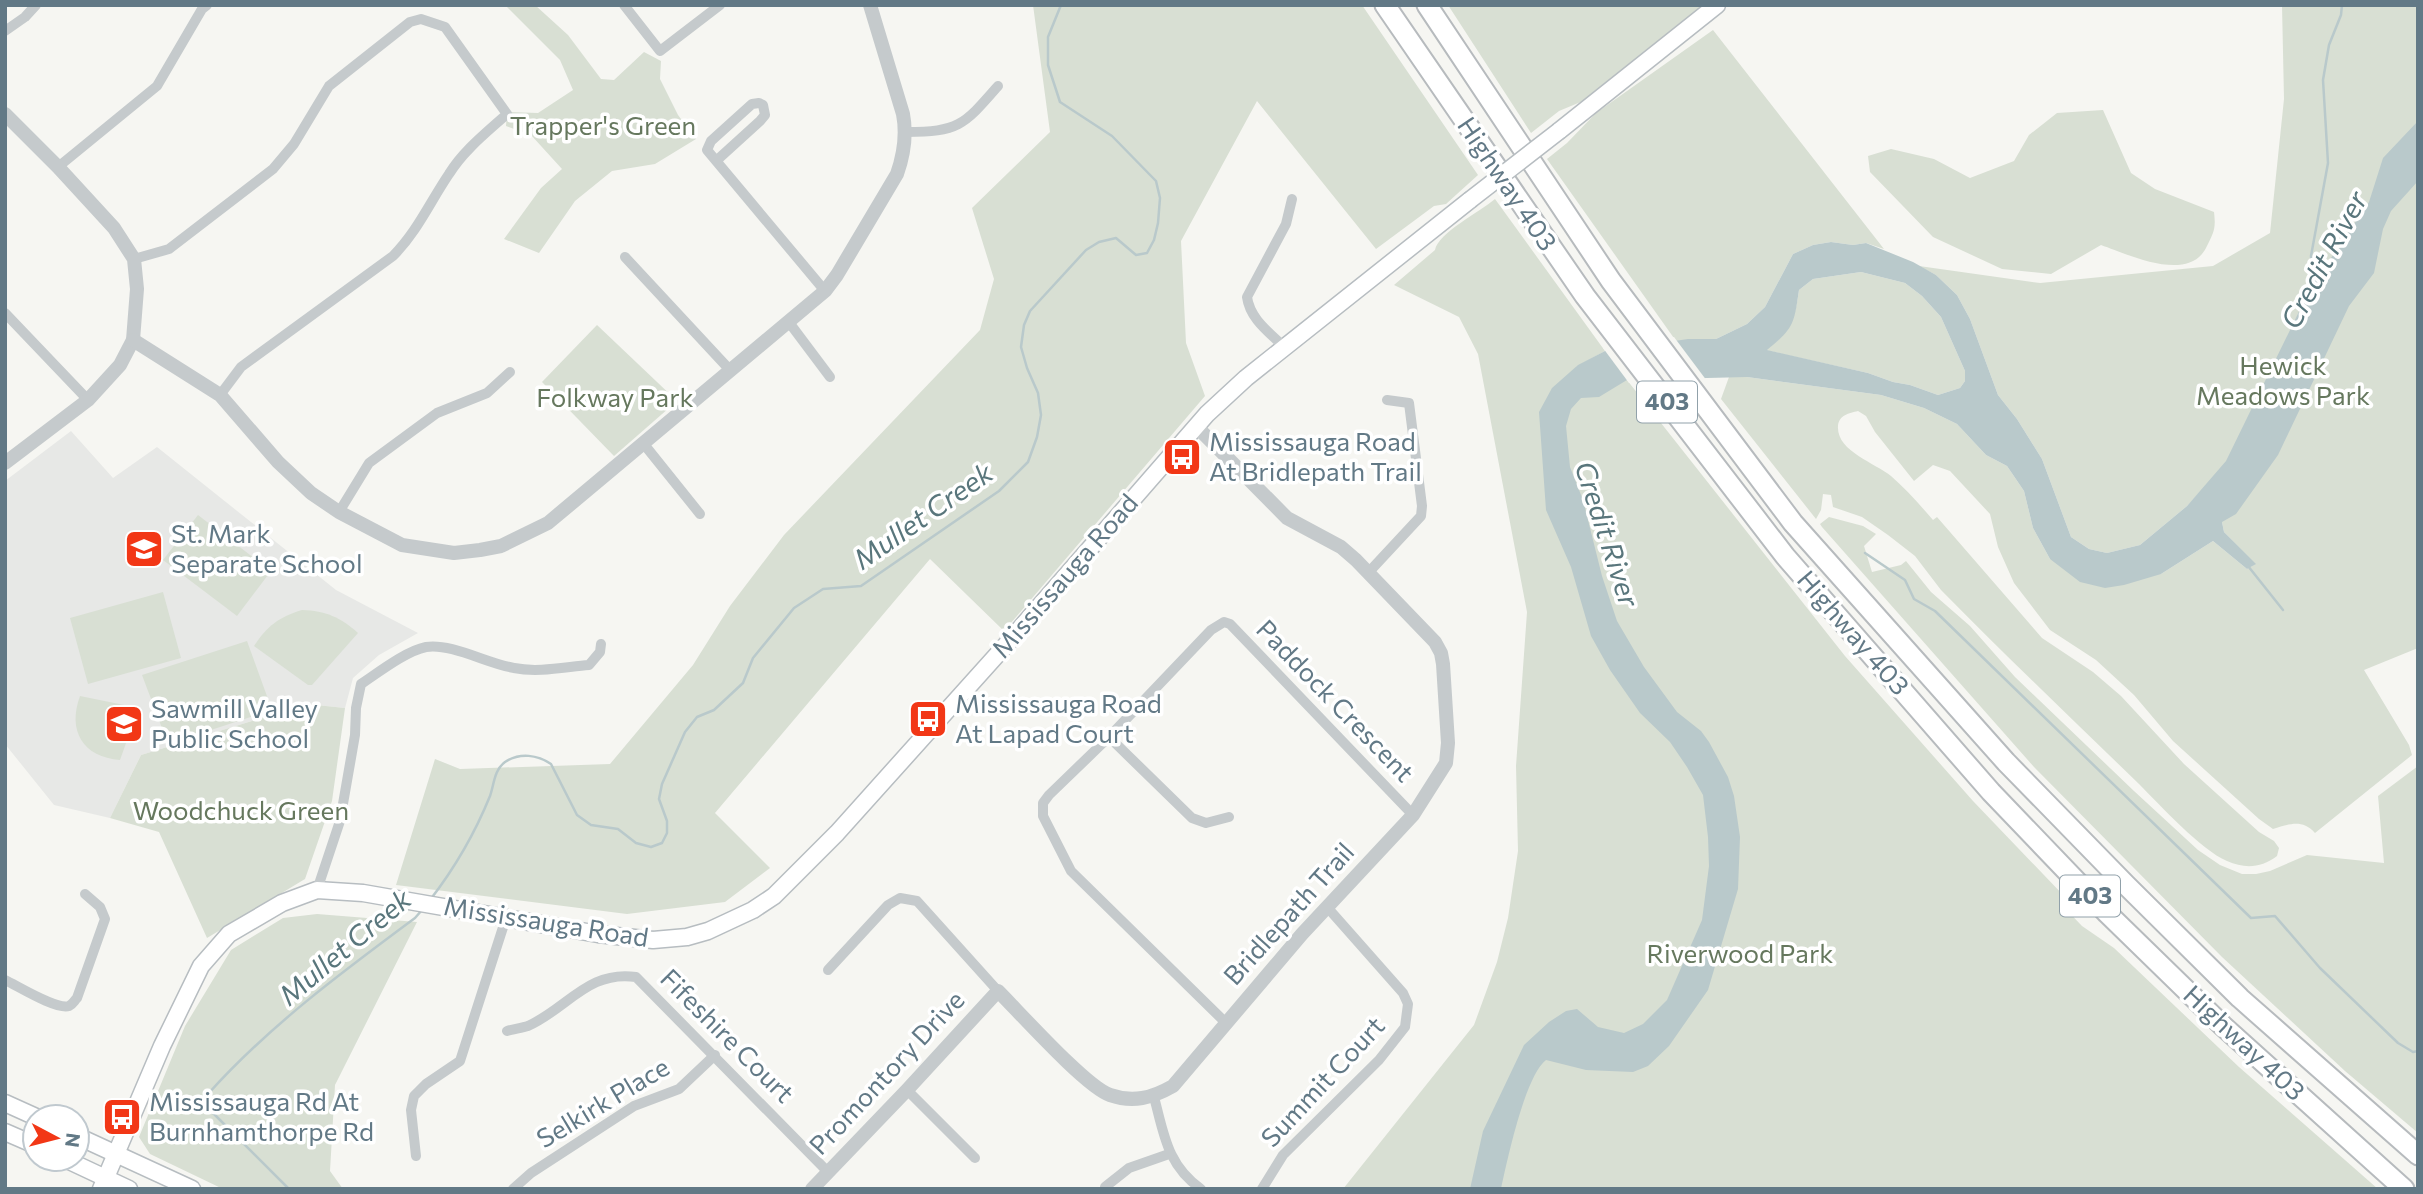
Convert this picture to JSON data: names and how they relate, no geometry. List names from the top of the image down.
{
  "streets": {
    "highway": ["Highway 403", "403"],
    "main road": ["Mississauga Road"],
    "street": [
      "Paddock Crescent",
      "Bridlepath Trail",
      "Fifeshire Court",
      "Promontory Drive",
      "Summit Court",
      "Selkirk Place"
    ]
  },
  "crossings": [
    ["Mississauga Road", "Bridlepath Trail"],
    ["Paddock Crescent", "Bridlepath Trail"],
    ["Bridlepath Trail", "Summit Court"],
    ["Fifeshire Court", "Promontory Drive"],
    ["Fifeshire Court", "Selkirk Place"]
  ],
  "water": ["Credit River", "Mullet Creek"],
  "parks": [
    "Trapper's Green",
    "Hewick Meadows Park",
    "Folkway Park",
    "Woodchuck Green",
    "Riverwood Park"
  ],
  "places": {
    "bus stop": ["Mississauga Road At Bridlepath Trail", "Mississauga Road At Lapad Court", "Mississauga Rd At Burnhamthorpe Rd"],
    "school or university": ["St. Mark Separate School", "Sawmill Valley Public School"]
  },
  "north": "right"
}
